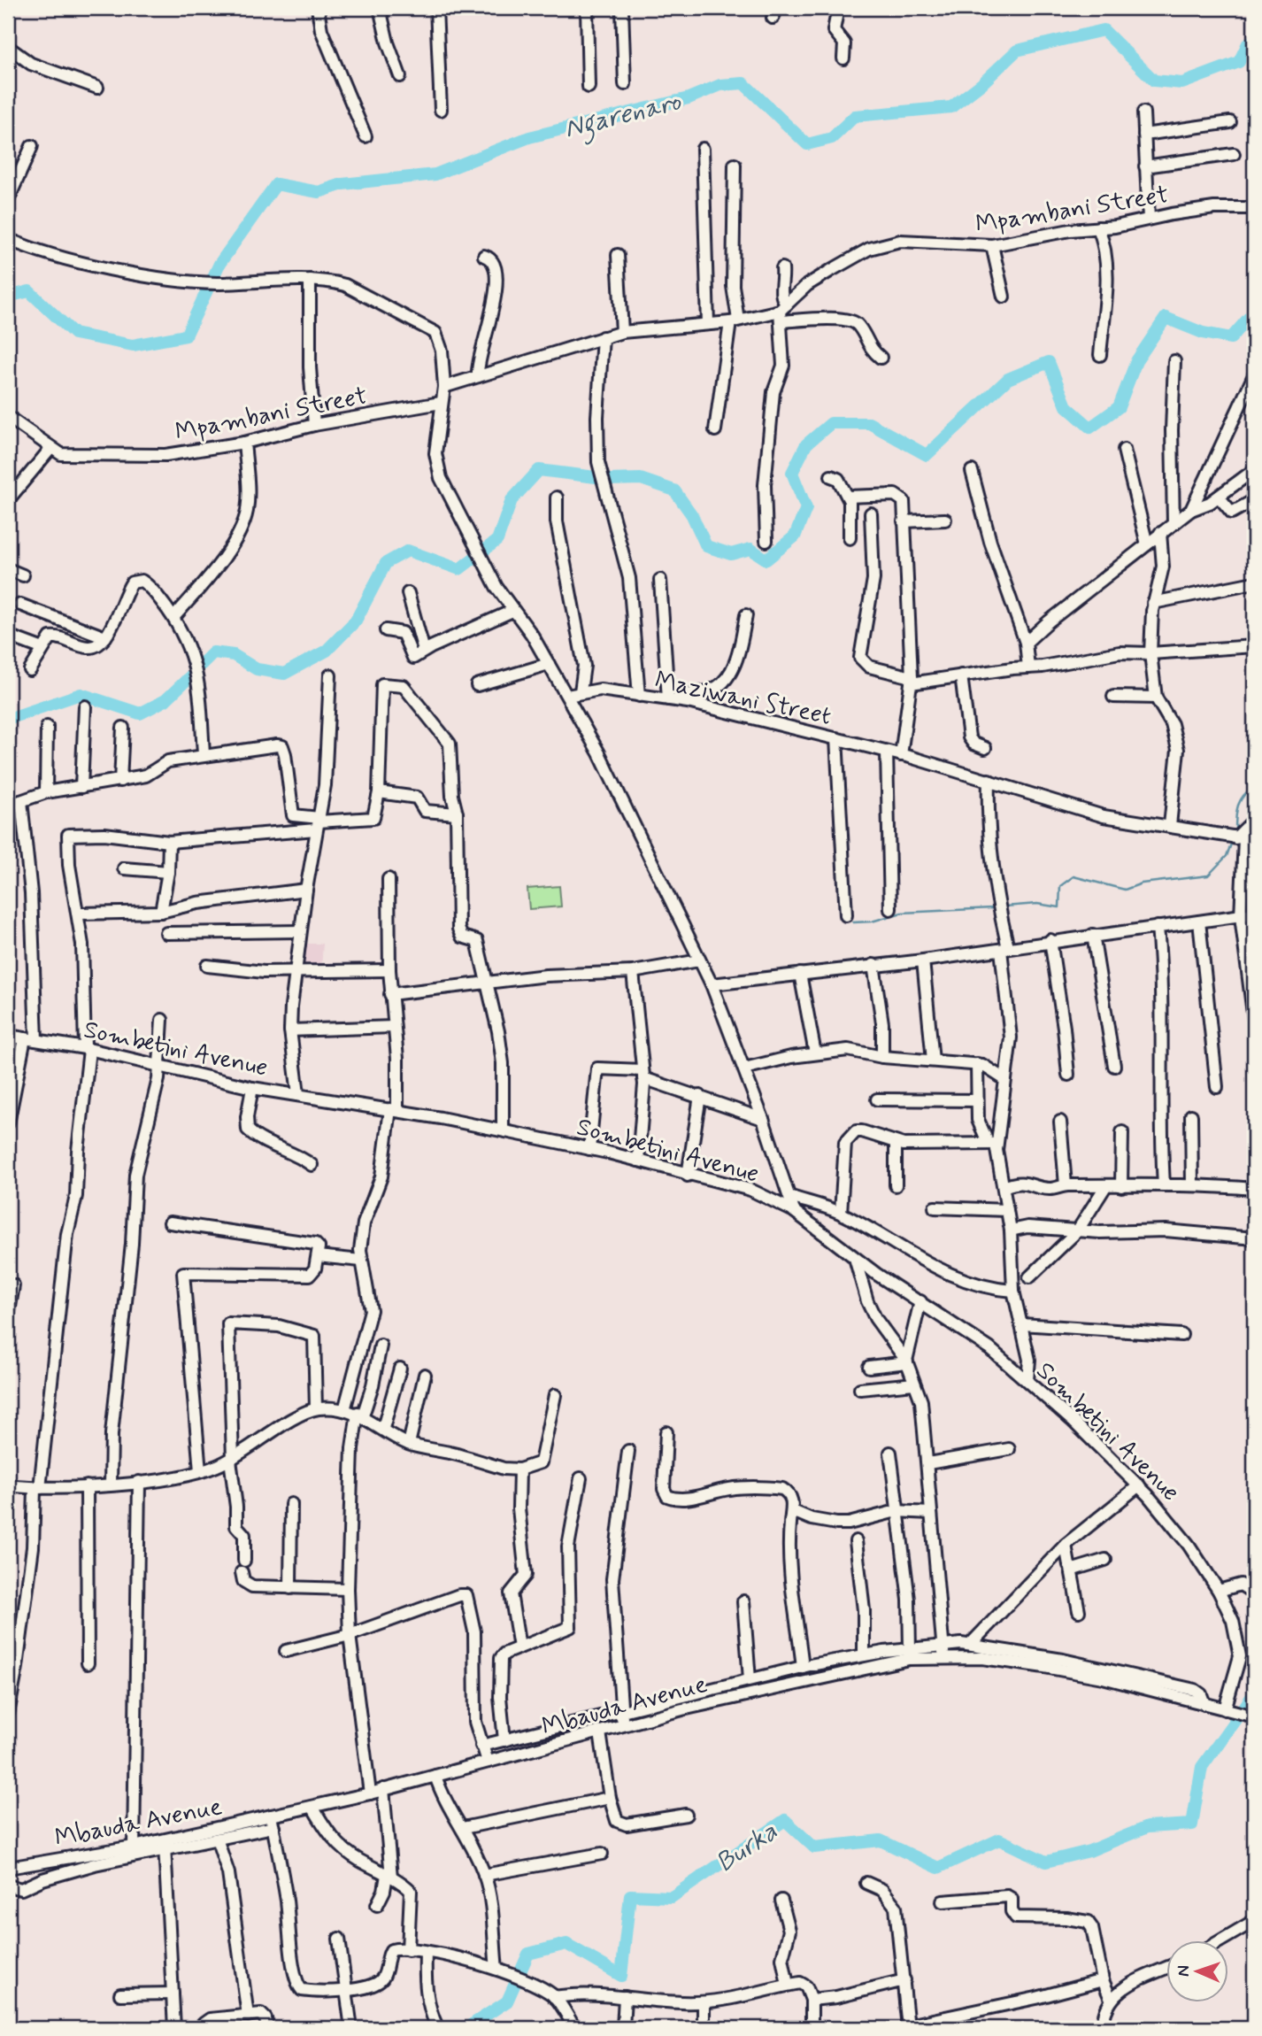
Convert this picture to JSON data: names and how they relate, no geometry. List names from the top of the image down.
{
  "streets": {
    "street": [
      "Mpambani Street",
      "Maziwani Street",
      "Sombetini Avenue",
      "Mbauda Avenue"
    ]
  },
  "crossings": [
    ["Sombetini Avenue", "Mbauda Avenue"]
  ],
  "water": ["Ngarenaro", "Burka"],
  "north": "left"
}
